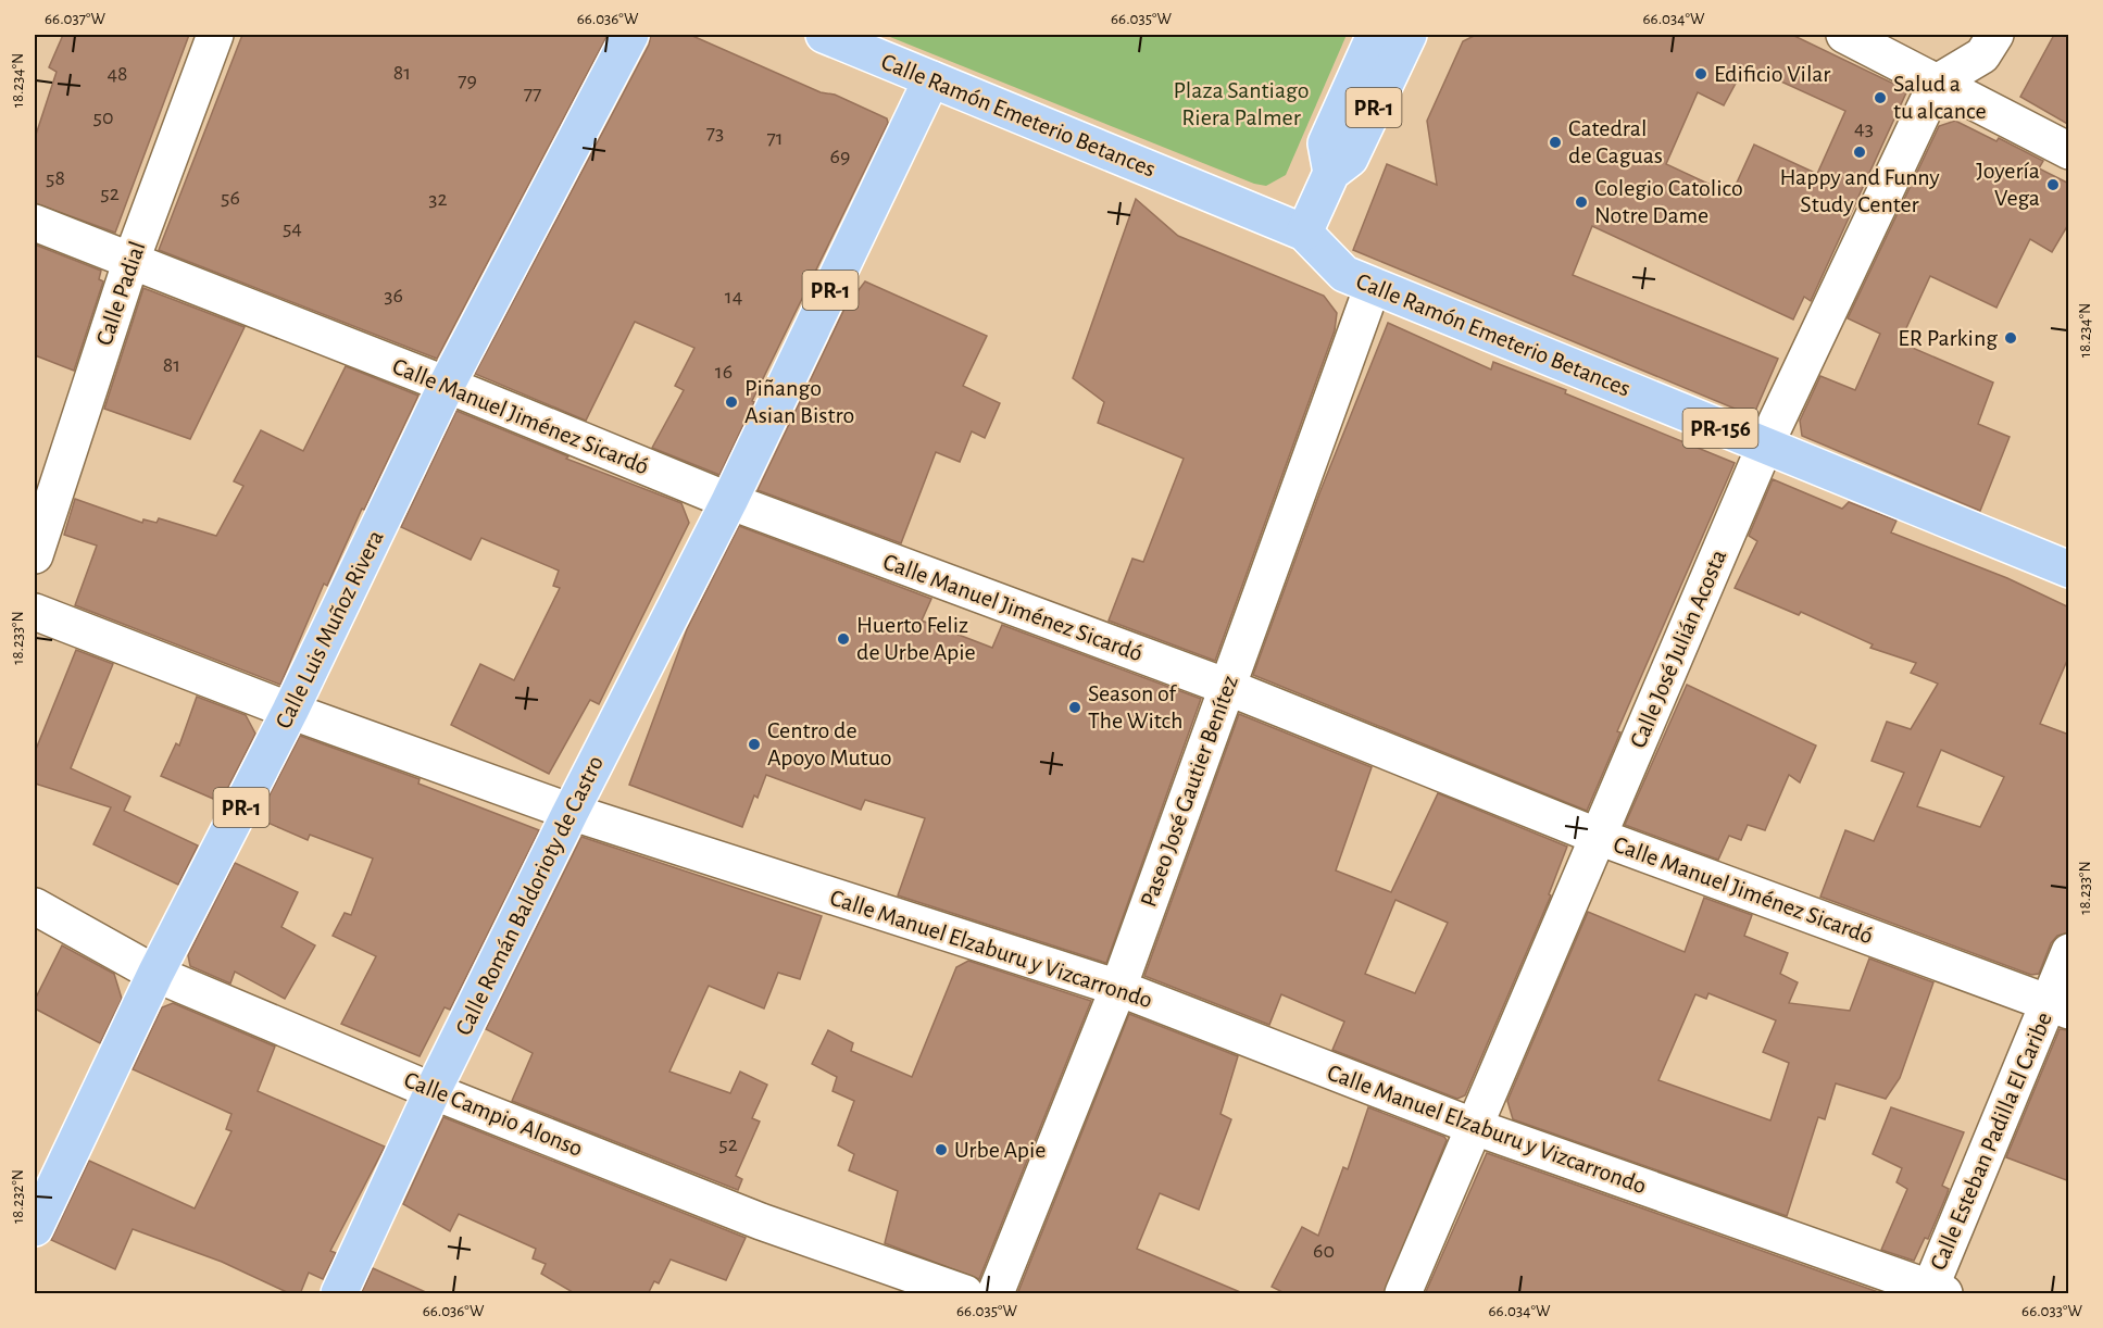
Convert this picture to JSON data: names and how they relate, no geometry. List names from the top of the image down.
{
  "streets": {
    "main road": [
      "PR-1",
      "Calle Ramón Emeterio Betances",
      "PR-156",
      "Calle Luis Muñoz Rivera",
      "Calle Román Baldorioty de Castro"
    ],
    "street": [
      "Calle Padial",
      "Calle Manuel Jiménez Sicardó",
      "Calle José Julián Acosta",
      "Paseo José Gautier Benítez",
      "Calle Manuel Elzaburu y Vizcarrondo",
      "Calle Campio Alonso",
      "Calle Esteban Padilla El Caribe"
    ]
  },
  "crossings": [
    ["PR-1", "Calle Ramón Emeterio Betances"],
    ["PR-1", "Calle Manuel Jiménez Sicardó"],
    ["PR-1", "Calle Román Baldorioty de Castro"],
    ["Calle Ramón Emeterio Betances", "Calle José Julián Acosta"],
    ["Calle Ramón Emeterio Betances", "Paseo José Gautier Benítez"],
    ["Calle Padial", "Calle Manuel Jiménez Sicardó"],
    ["Calle Manuel Jiménez Sicardó", "Calle Luis Muñoz Rivera"],
    ["Calle Manuel Jiménez Sicardó", "Calle José Julián Acosta"],
    ["Calle Manuel Jiménez Sicardó", "Paseo José Gautier Benítez"],
    ["Calle Manuel Jiménez Sicardó", "Calle Román Baldorioty de Castro"],
    ["Calle Manuel Jiménez Sicardó", "Calle Esteban Padilla El Caribe"],
    ["Calle Luis Muñoz Rivera", "Calle Manuel Elzaburu y Vizcarrondo"],
    ["Calle Luis Muñoz Rivera", "Calle Campio Alonso"],
    ["Calle José Julián Acosta", "Calle Manuel Elzaburu y Vizcarrondo"],
    ["Paseo José Gautier Benítez", "Calle Manuel Elzaburu y Vizcarrondo"],
    ["Calle Román Baldorioty de Castro", "Calle Manuel Elzaburu y Vizcarrondo"],
    ["Calle Román Baldorioty de Castro", "Calle Campio Alonso"],
    ["Calle Manuel Elzaburu y Vizcarrondo", "Calle Esteban Padilla El Caribe"]
  ],
  "parks": ["Plaza Santiago Riera Palmer"],
  "places": [
    "Edificio Vilar",
    "Salud a tu alcance",
    "Catedral de Caguas",
    "Happy and Funny Study Center",
    "Joyería Vega",
    "Colegio Catolico Notre Dame",
    "ER Parking",
    "Piñango Asian Bistro",
    "Huerto Feliz de Urbe Apie",
    "Season of The Witch",
    "Centro de Apoyo Mutuo",
    "Urbe Apie"
  ],
  "house_numbers": [
    "81",
    "48",
    "79",
    "77",
    "50",
    "43",
    "73",
    "71",
    "69",
    "58",
    "52",
    "56",
    "32",
    "54",
    "36",
    "14",
    "81",
    "16",
    "52",
    "60"
  ],
  "coordinates": [
    "66.037°W",
    "66.036°W",
    "66.035°W",
    "66.034°W",
    "18.234°N",
    "18.233°N",
    "18.232°N",
    "66.033°W"
  ]
}
